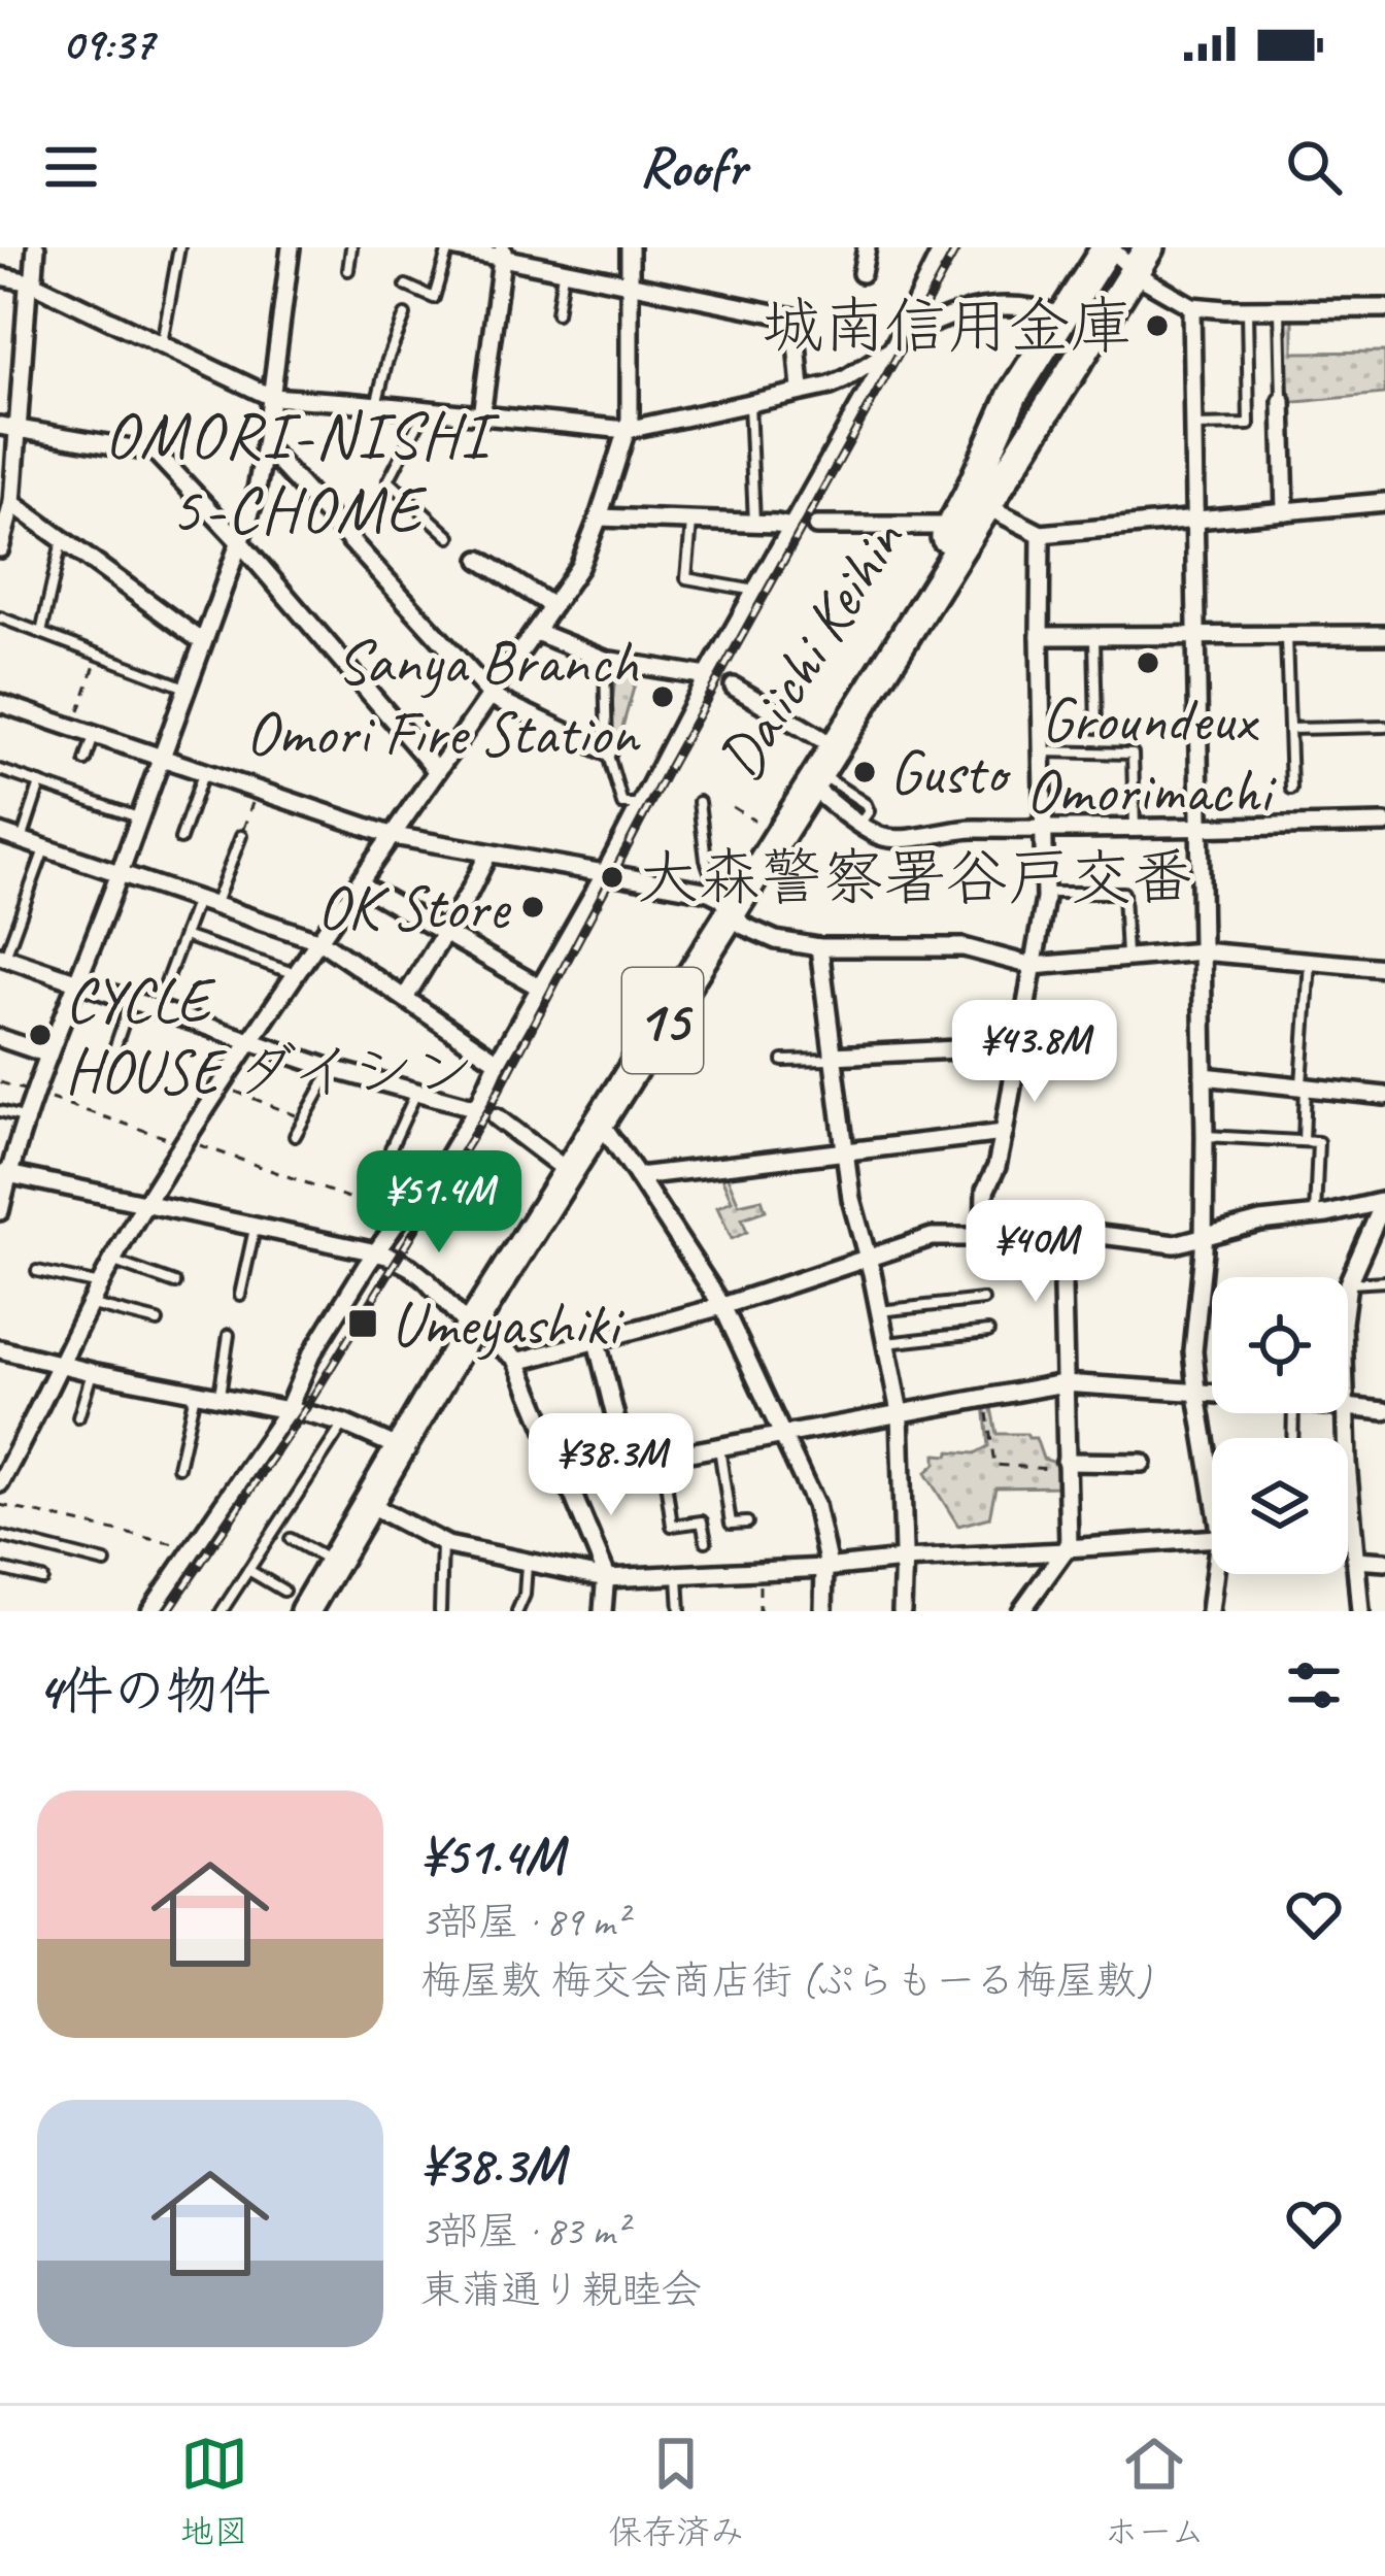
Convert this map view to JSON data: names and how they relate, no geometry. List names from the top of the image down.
{
  "streets": {
    "highway": ["Daiichi Keihin", "15"]
  },
  "districts": ["OMORI-NISHI 5-CHOME"],
  "places": {
    "other": [
      "城南信用金庫",
      "Groundeux Omorimachi",
      "Sanya Branch Omori Fire Station",
      "Gusto",
      "大森警察署谷戸交番",
      "OK Store",
      "CYCLE HOUSE ダイシン"
    ],
    "transit": ["Umeyashiki"]
  },
  "page": {
    "status": "09:37",
    "header": "Roofr",
    "price": [
      "¥43.8M",
      "¥51.4M",
      "¥40M",
      "¥38.3M"
    ],
    "heading": "4件の物件",
    "list": [
      {
        "name": "¥51.4M",
        "note": "3部屋 · 89 m² · 梅屋敷 梅交会商店街 (ぷらもーる梅屋敷)"
      },
      {
        "name": "¥38.3M",
        "note": "3部屋 · 83 m² · 東蒲通り親睦会"
      }
    ],
    "tabs": ["地図", "保存済み", "ホーム"]
  }
}
